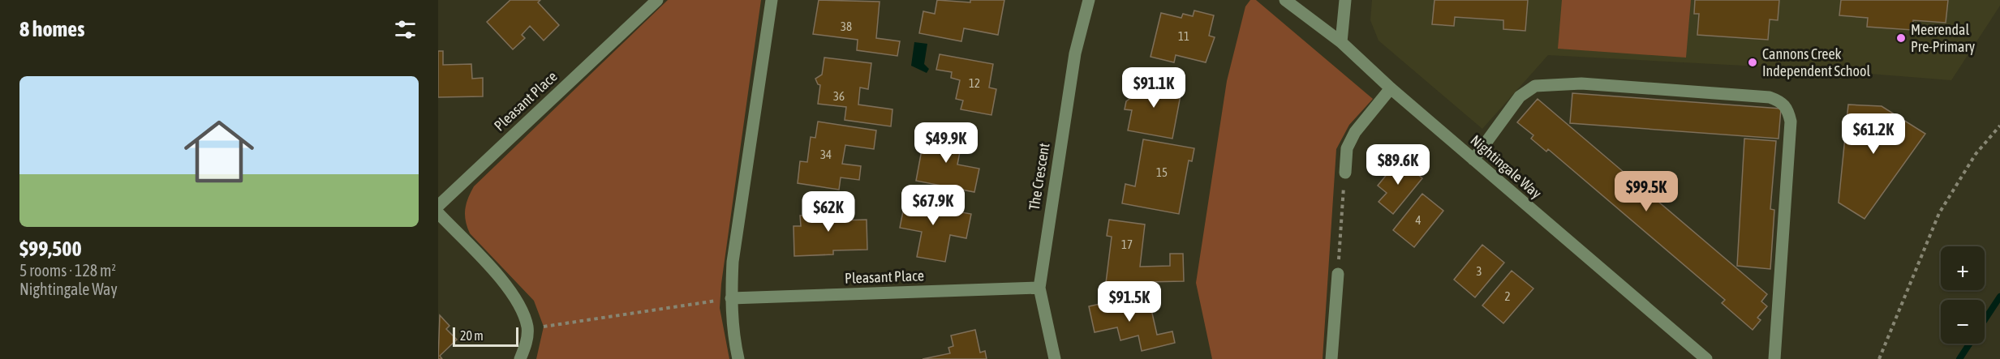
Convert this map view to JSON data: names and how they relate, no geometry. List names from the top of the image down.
{
  "streets": {
    "street": ["Pleasant Place", "Nightingale Way", "The Crescent"]
  },
  "crossings": [
    ["Pleasant Place", "The Crescent"]
  ],
  "places": ["Meerendal Pre-Primary", "Cannons Creek Independent School"],
  "house_numbers": [
    "38",
    "11",
    "12",
    "36",
    "34",
    "15",
    "4",
    "17",
    "3",
    "2"
  ],
  "scale_bar": "20 m",
  "page": {
    "heading": "8 homes",
    "list": [
      {
        "name": "$99,500",
        "note": "5 rooms · 128 m² · Nightingale Way"
      }
    ],
    "price": [
      "$91.1K",
      "$61.2K",
      "$49.9K",
      "$89.6K",
      "$99.5K",
      "$67.9K",
      "$62K",
      "$91.5K"
    ],
    "map_buttons": ["+", "−"],
    "scale": "20 m"
  }
}
